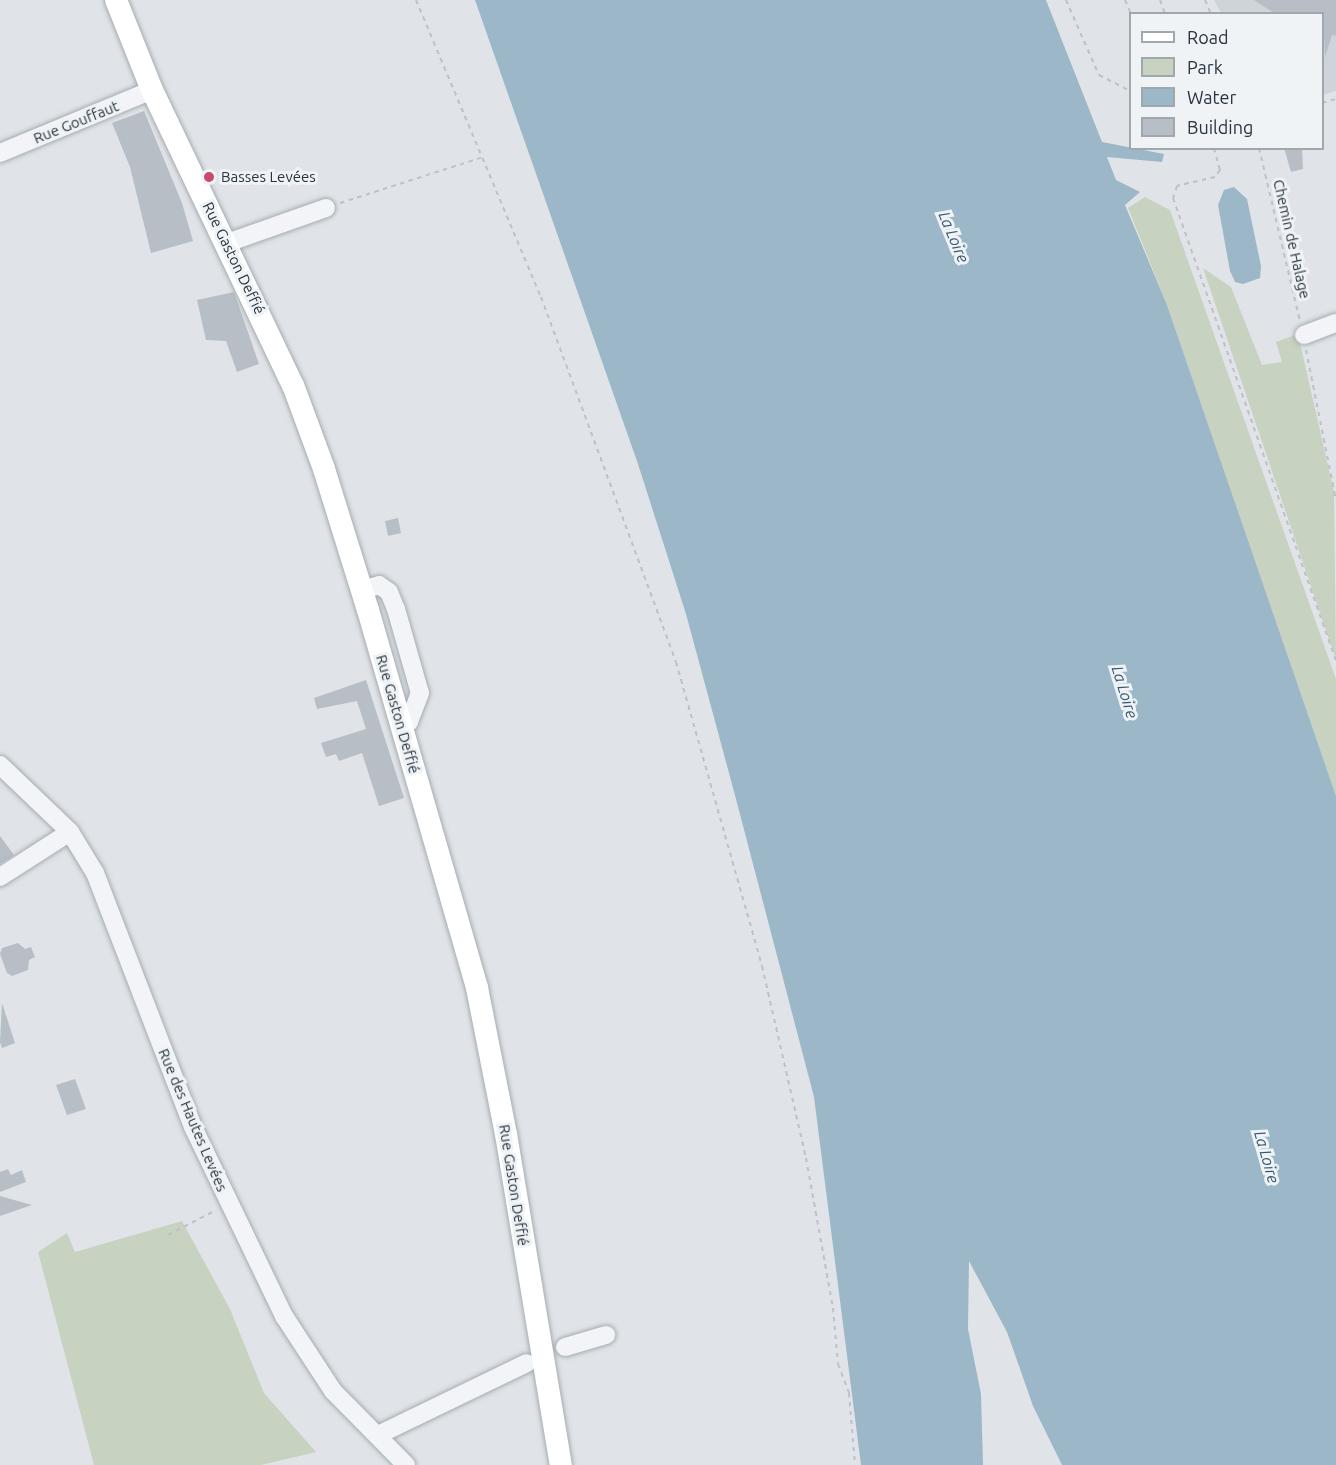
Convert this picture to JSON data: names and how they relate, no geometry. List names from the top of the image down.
{
  "streets": {
    "main road": ["Rue Gaston Deffié"],
    "street": ["Rue Gouffaut", "Rue des Hautes Levées"],
    "path": ["Chemin de Halage"]
  },
  "crossings": [
    ["Rue Gouffaut", "Rue Gaston Deffié"]
  ],
  "water": ["La Loire"],
  "places": ["Basses Levées"],
  "legend": [
    "Road",
    "Park",
    "Water",
    "Building"
  ]
}
